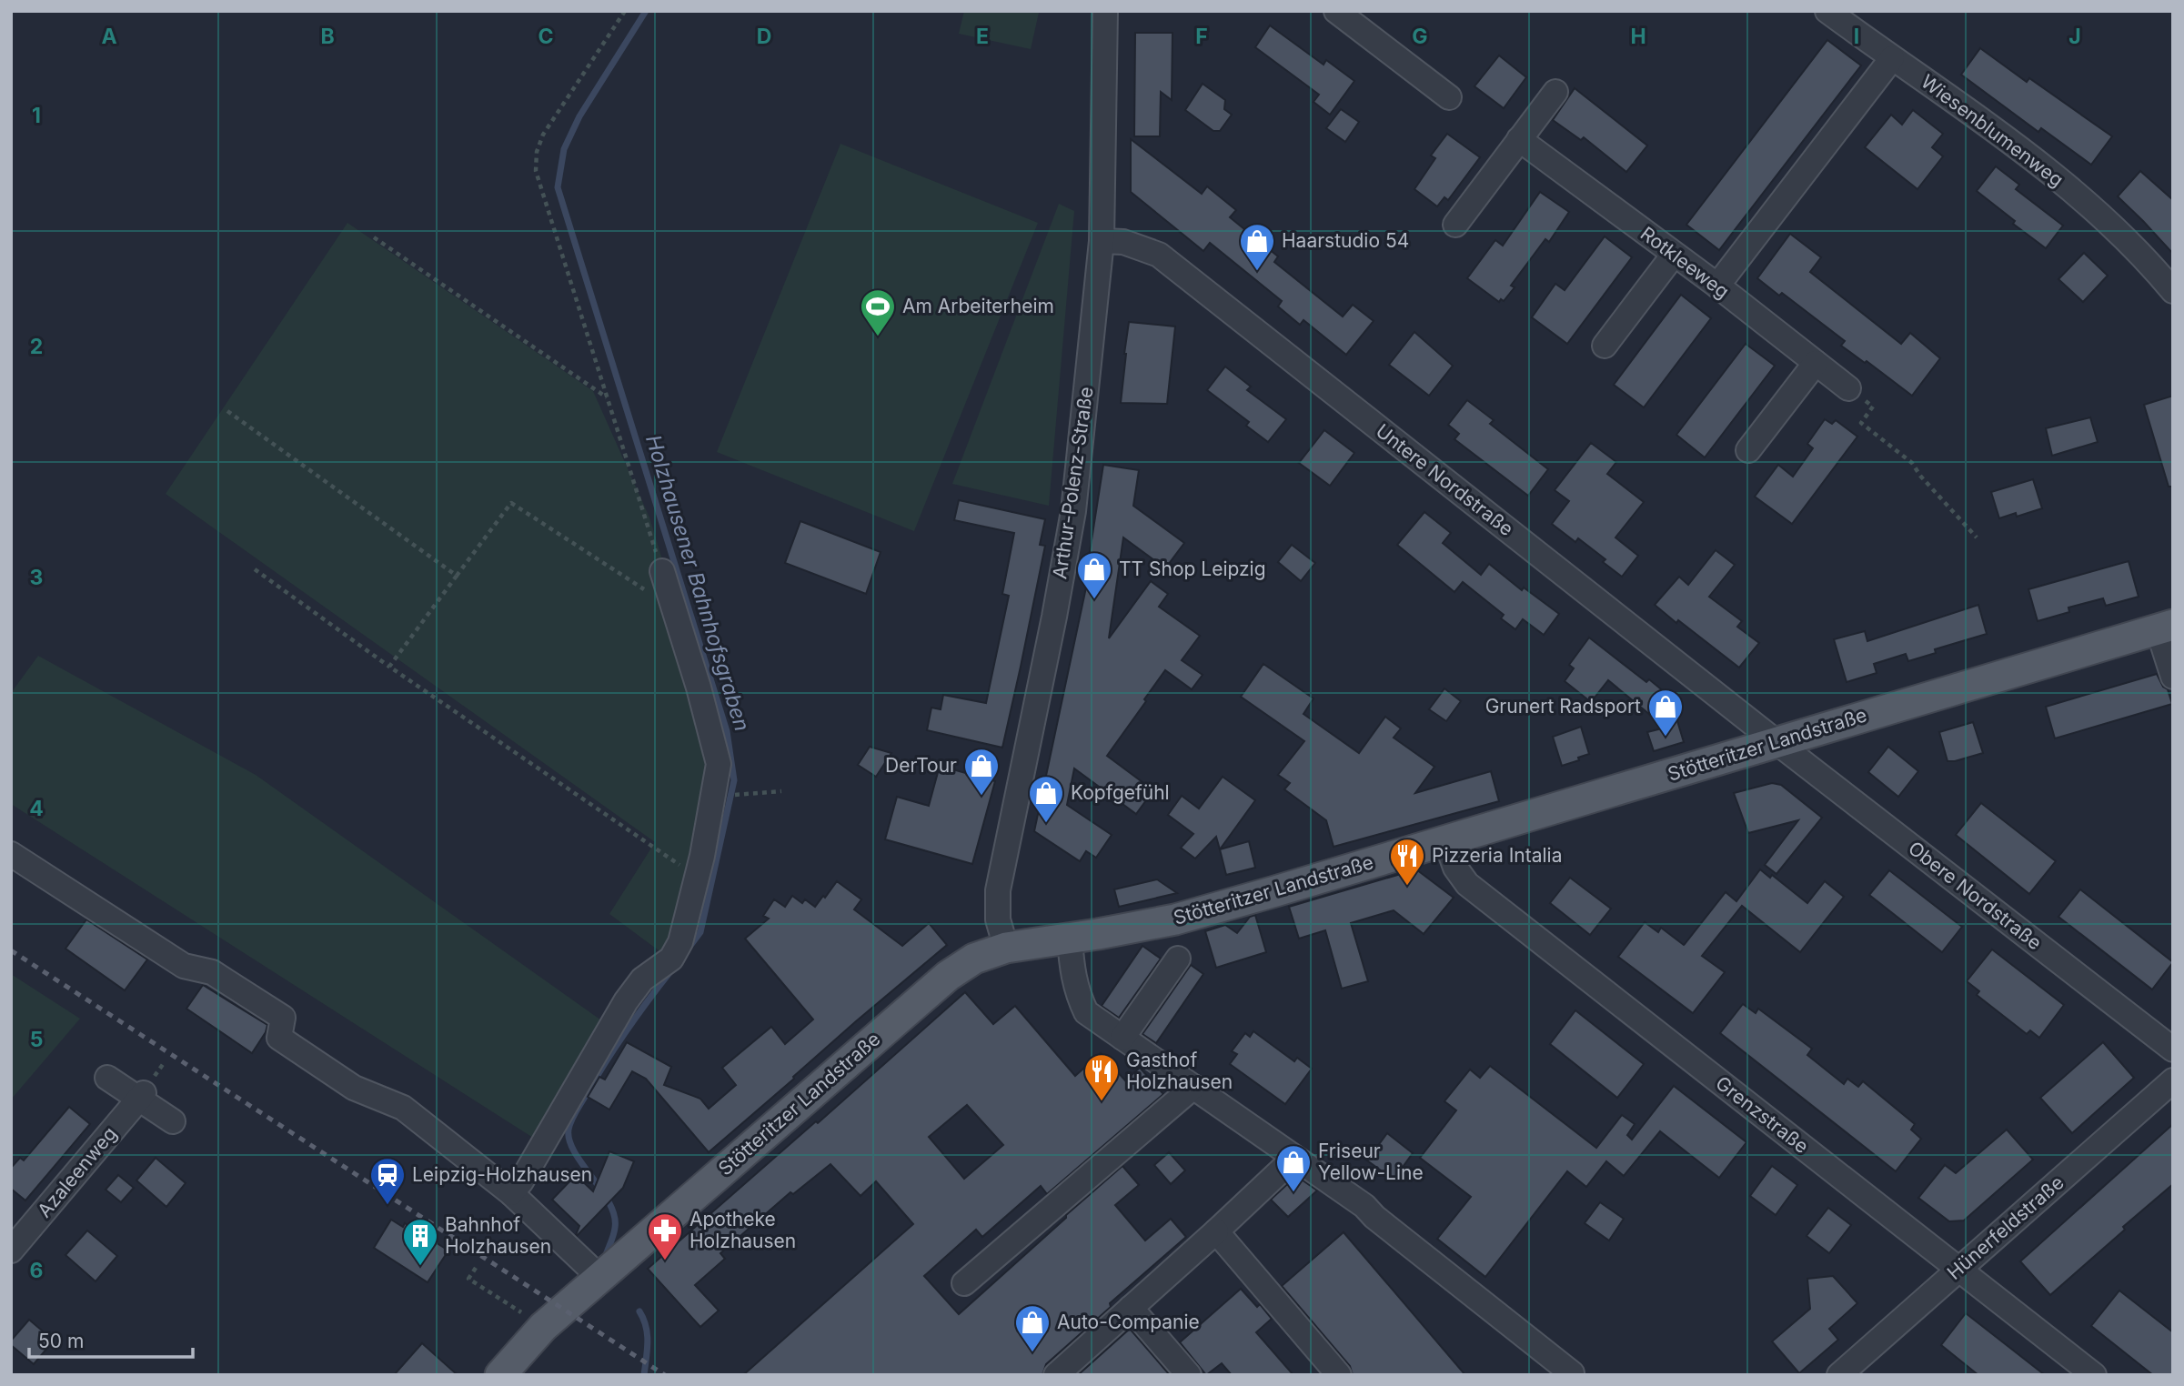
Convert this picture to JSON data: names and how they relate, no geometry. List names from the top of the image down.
{
  "streets": {
    "main road": ["Stötteritzer Landstraße"],
    "street": [
      "Wiesenblumenweg",
      "Rotkleeweg",
      "Untere Nordstraße",
      "Arthur-Polenz-Straße",
      "Obere Nordstraße",
      "Grenzstraße",
      "Azaleenweg",
      "Hünerfeldstraße"
    ]
  },
  "crossings": [
    ["Untere Nordstraße", "Arthur-Polenz-Straße"],
    ["Untere Nordstraße", "Stötteritzer Landstraße"],
    ["Untere Nordstraße", "Obere Nordstraße"],
    ["Arthur-Polenz-Straße", "Stötteritzer Landstraße"],
    ["Stötteritzer Landstraße", "Obere Nordstraße"],
    ["Stötteritzer Landstraße", "Grenzstraße"],
    ["Grenzstraße", "Hünerfeldstraße"]
  ],
  "water": ["Holzhausener Bahnhofsgraben"],
  "places": {
    "shop": [
      "Haarstudio 54",
      "TT Shop Leipzig",
      "Grunert Radsport",
      "DerTour",
      "Kopfgefühl",
      "Friseur Yellow-Line",
      "Auto-Companie"
    ],
    "sports": ["Am Arbeiterheim"],
    "restaurant": ["Pizzeria Intalia", "Gasthof Holzhausen"],
    "station": ["Leipzig-Holzhausen"],
    "pharmacy": ["Apotheke Holzhausen"],
    "building": ["Bahnhof Holzhausen"]
  },
  "scale_bar": "50 m",
  "grid": {
    "columns": [
      "A",
      "B",
      "C",
      "D",
      "E",
      "F",
      "G",
      "H",
      "I",
      "J"
    ],
    "rows": [
      "1",
      "2",
      "3",
      "4",
      "5",
      "6"
    ]
  }
}
